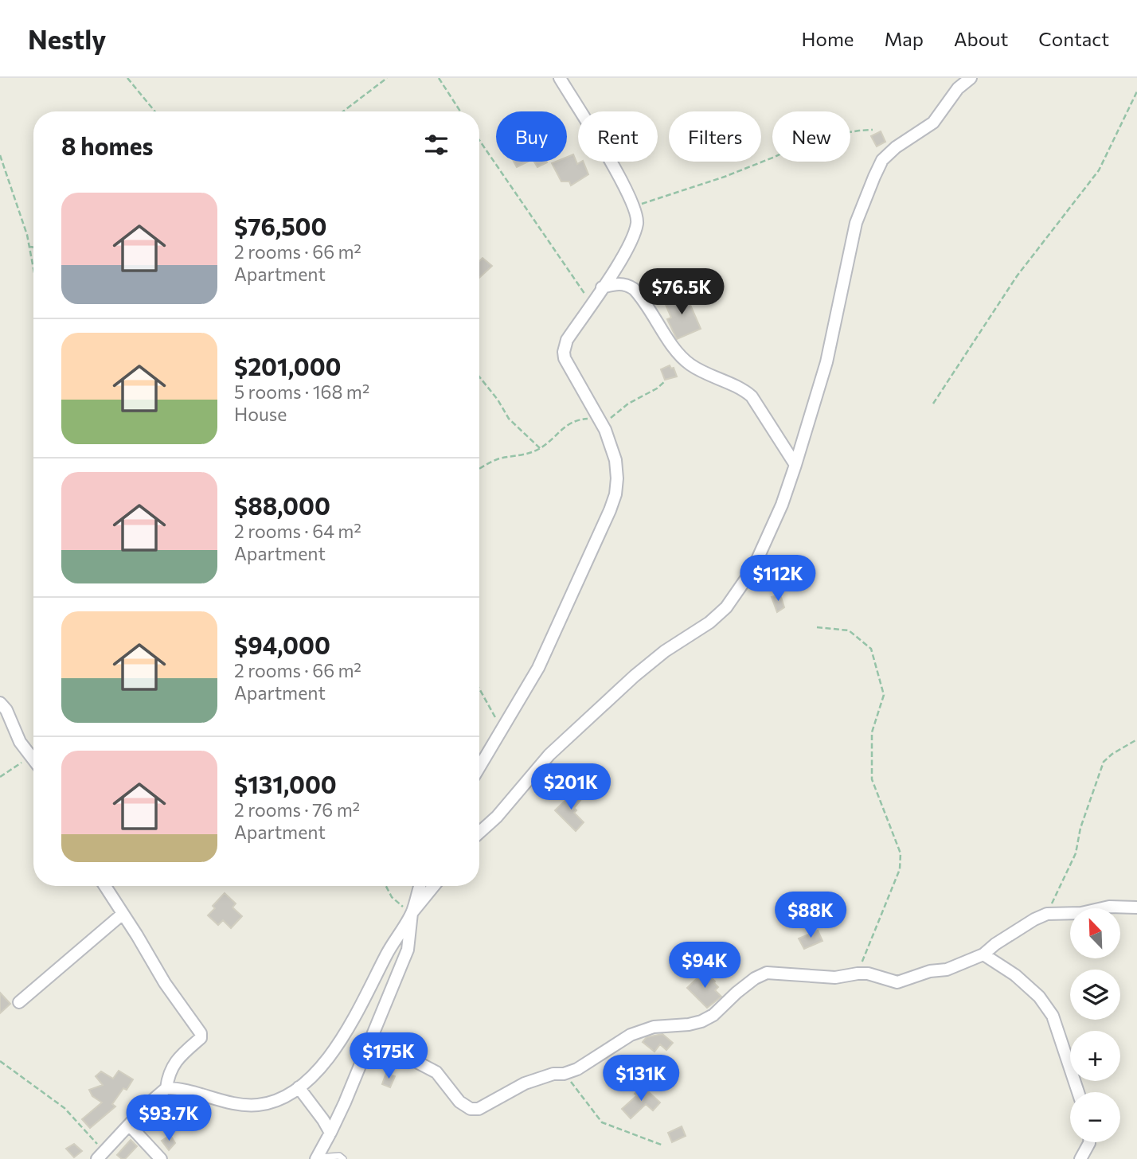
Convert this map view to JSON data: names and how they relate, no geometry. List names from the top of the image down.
{
  "north": "top left",
  "page": {
    "header": "Nestly",
    "nav": [
      "Home",
      "Map",
      "About",
      "Contact"
    ],
    "chip": [
      "Buy",
      "Rent",
      "Filters",
      "New"
    ],
    "heading": "8 homes",
    "list": [
      {
        "name": "$76,500",
        "note": "2 rooms · 66 m² · Apartment"
      },
      {
        "name": "$201,000",
        "note": "5 rooms · 168 m² · House"
      },
      {
        "name": "$88,000",
        "note": "2 rooms · 64 m² · Apartment"
      },
      {
        "name": "$94,000",
        "note": "2 rooms · 66 m² · Apartment"
      },
      {
        "name": "$131,000",
        "note": "2 rooms · 76 m² · Apartment"
      }
    ],
    "price": [
      "$76.5K",
      "$112K",
      "$201K",
      "$88K",
      "$94K",
      "$175K",
      "$131K",
      "$93.7K"
    ],
    "map_buttons": ["+", "−"]
  }
}
